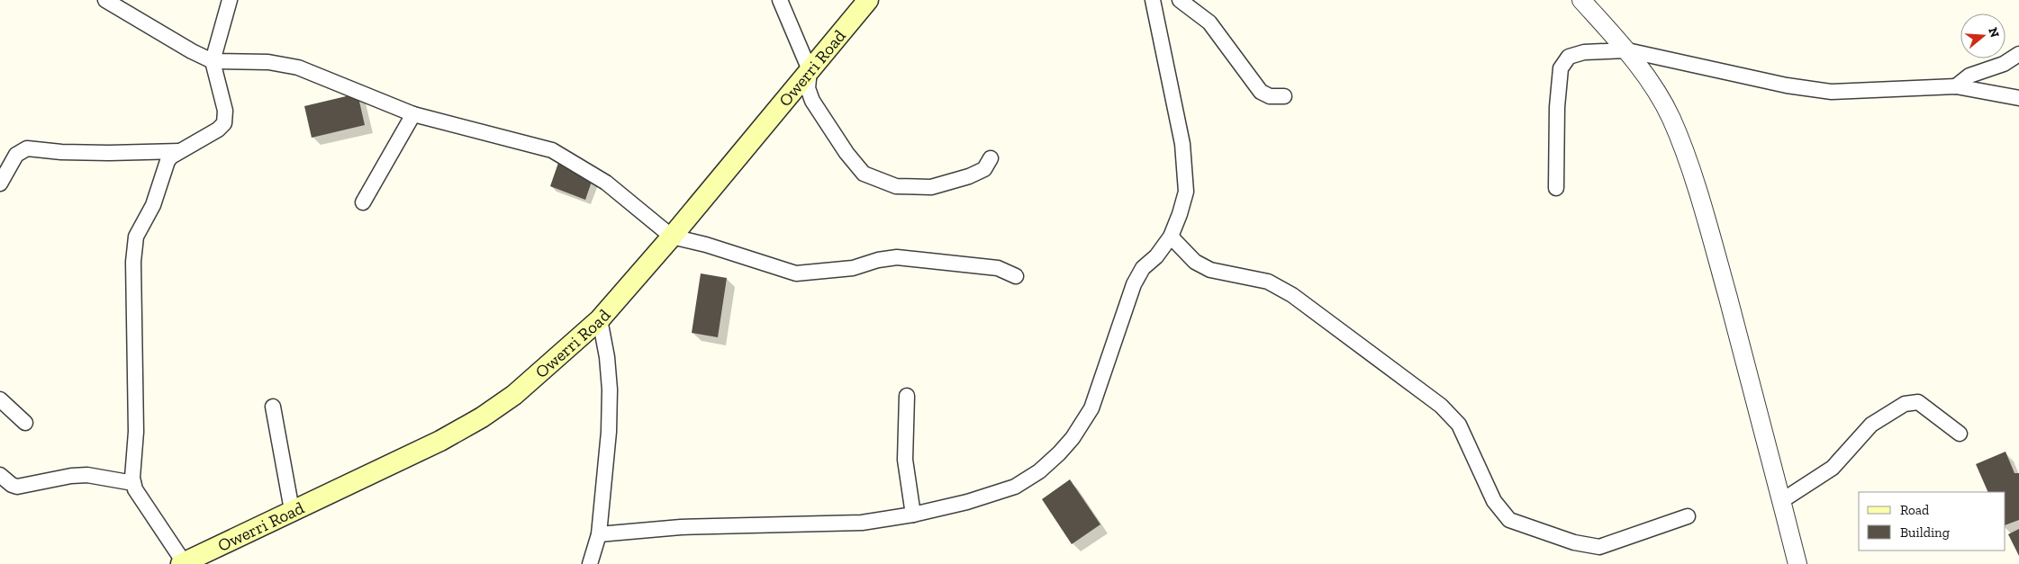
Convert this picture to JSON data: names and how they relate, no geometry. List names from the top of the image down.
{
  "streets": {
    "main road": ["Owerri Road"]
  },
  "legend": ["Road", "Building"],
  "north": "right"
}
